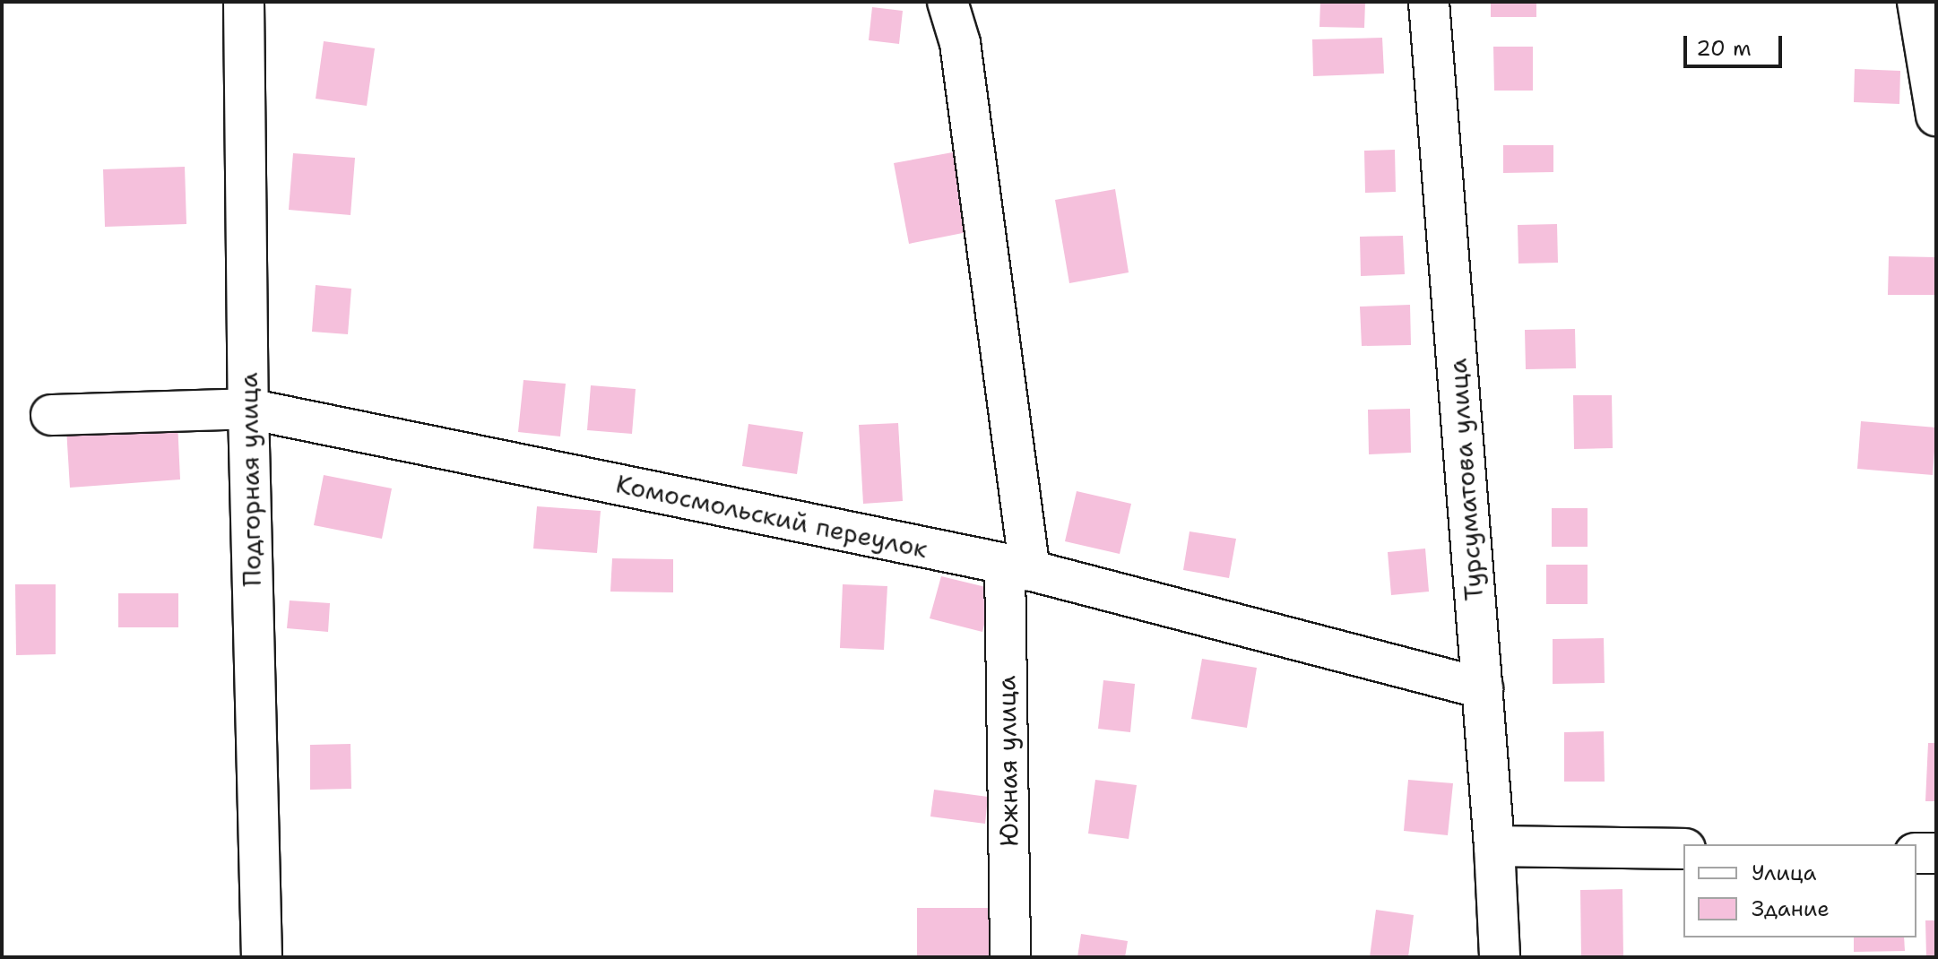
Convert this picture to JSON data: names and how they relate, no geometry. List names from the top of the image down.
{
  "streets": {
    "street": [
      "Подгорная улица",
      "Турсуматова улица",
      "Комосмольский переулок",
      "Южная улица"
    ]
  },
  "crossings": [
    ["Подгорная улица", "Комосмольский переулок"],
    ["Турсуматова улица", "Комосмольский переулок"],
    ["Комосмольский переулок", "Южная улица"]
  ],
  "legend": ["Улица", "Здание"],
  "scale_bar": "20 m"
}
